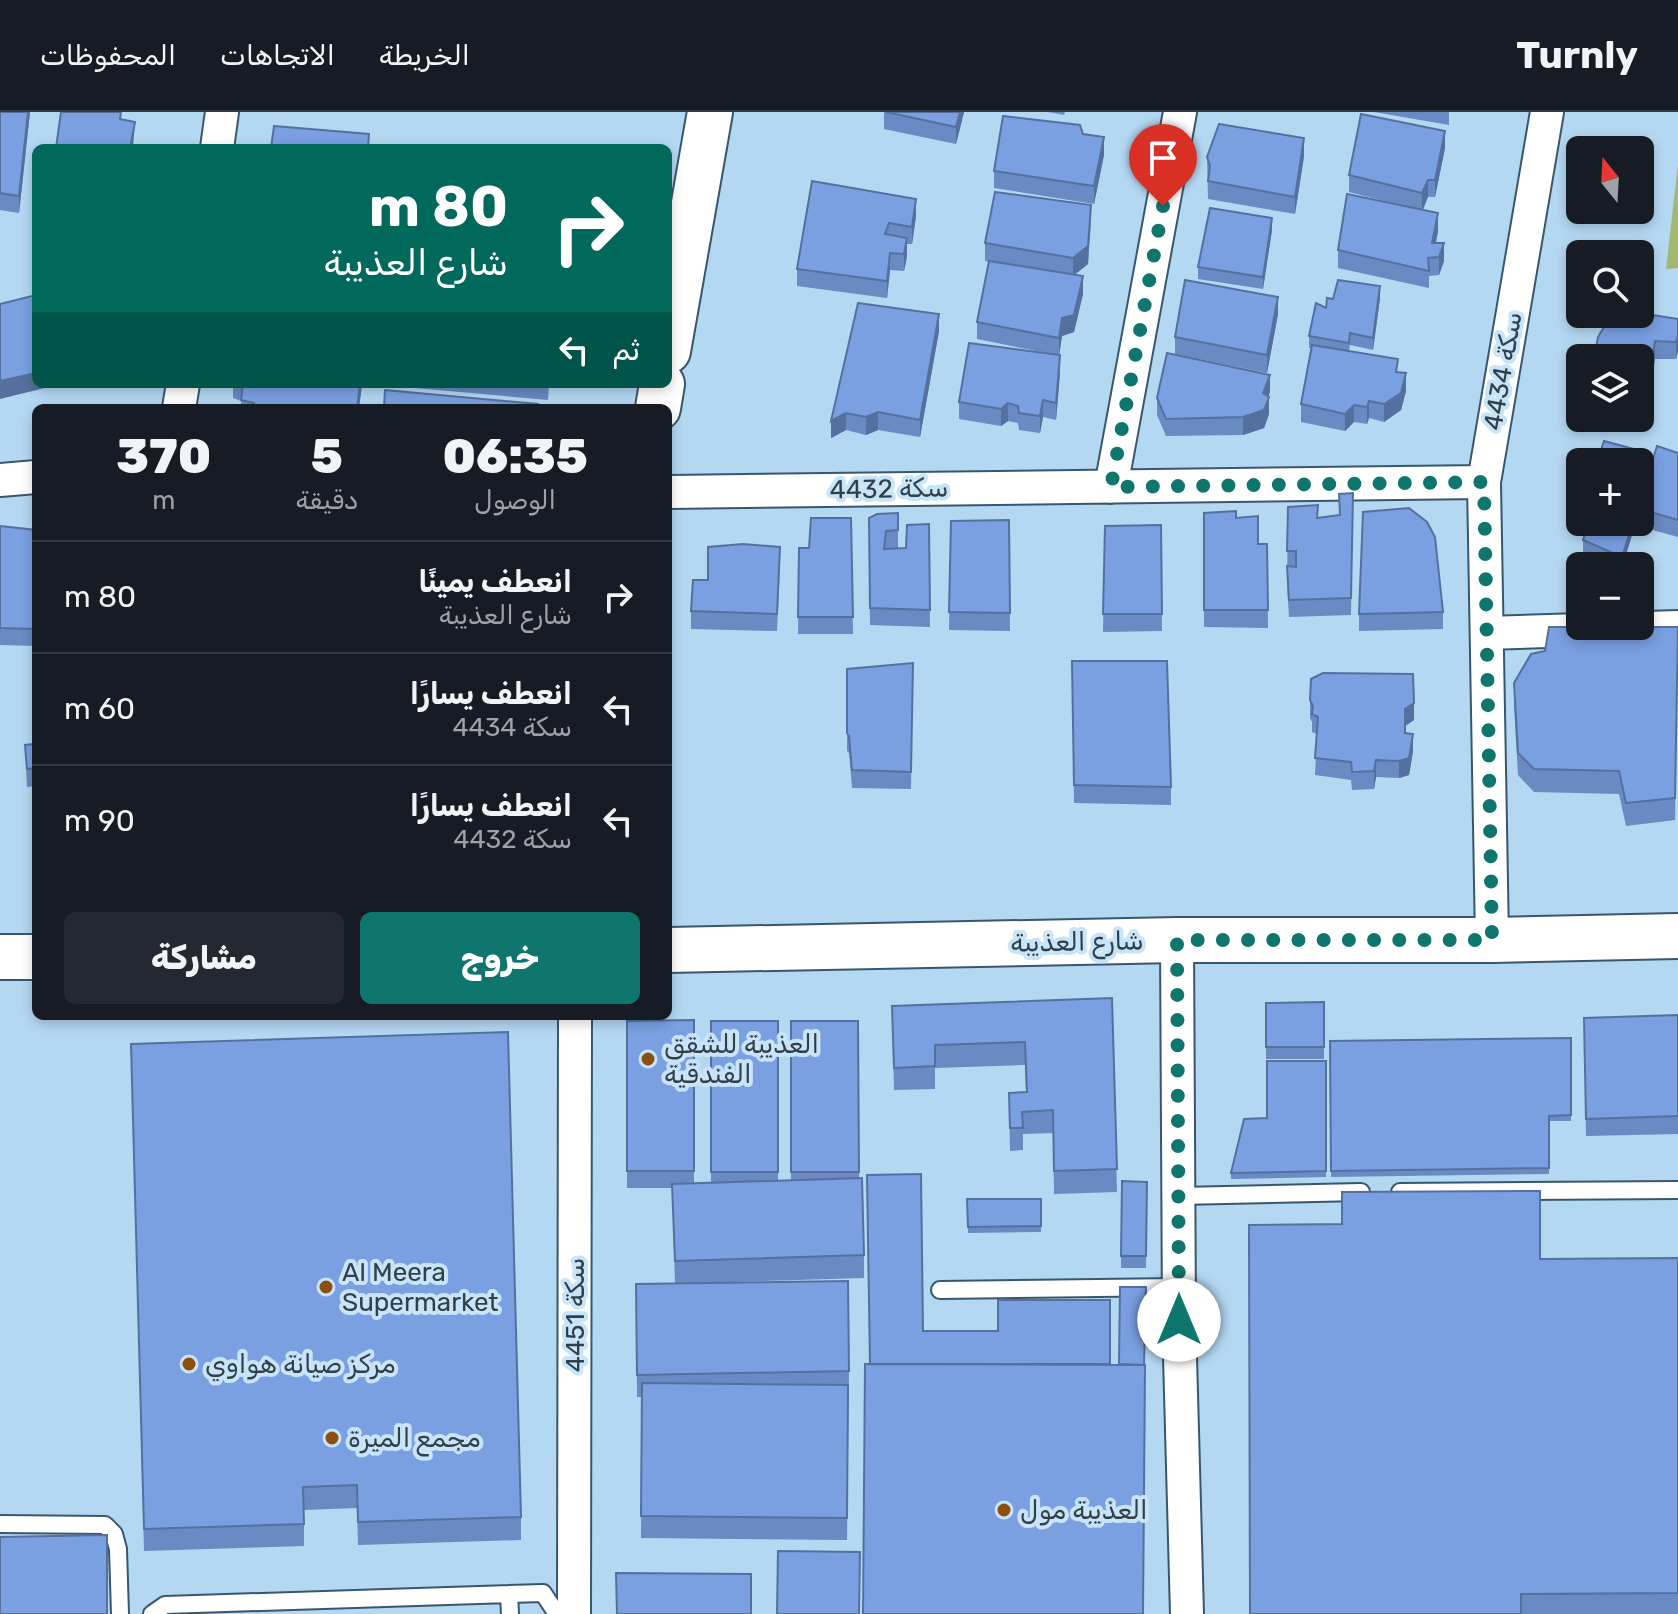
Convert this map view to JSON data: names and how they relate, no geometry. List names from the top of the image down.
{
  "streets": {
    "street": [
      "سكة 4434",
      "سكة 4432",
      "شارع العذيبة",
      "سكة 4451"
    ]
  },
  "crossings": [
    ["سكة 4434", "سكة 4432"],
    ["سكة 4434", "شارع العذيبة"]
  ],
  "places": [
    "العذيبة للشقق الفندقية",
    "Al Meera Supermarket",
    "مركز صيانة هواوي",
    "مجمع الميرة",
    "العذيبة مول"
  ],
  "north": "top",
  "page": {
    "header": "Turnly",
    "nav": ["الخريطة", "الاتجاهات", "المحفوظات"],
    "map_buttons": ["+", "−"],
    "turn": ["80 m", "شارع العذيبة"],
    "then": "ثم",
    "eta": [
      "06:35",
      "الوصول",
      "5",
      "دقيقة",
      "370",
      "m"
    ],
    "list": [
      {
        "name": "انعطف يمينًا",
        "note": "شارع العذيبة",
        "value": "80 m"
      },
      {
        "name": "انعطف يسارًا",
        "note": "سكة 4434",
        "value": "60 m"
      },
      {
        "name": "انعطف يسارًا",
        "note": "سكة 4432",
        "value": "90 m"
      }
    ],
    "buttons": ["خروج", "مشاركة"]
  }
}
